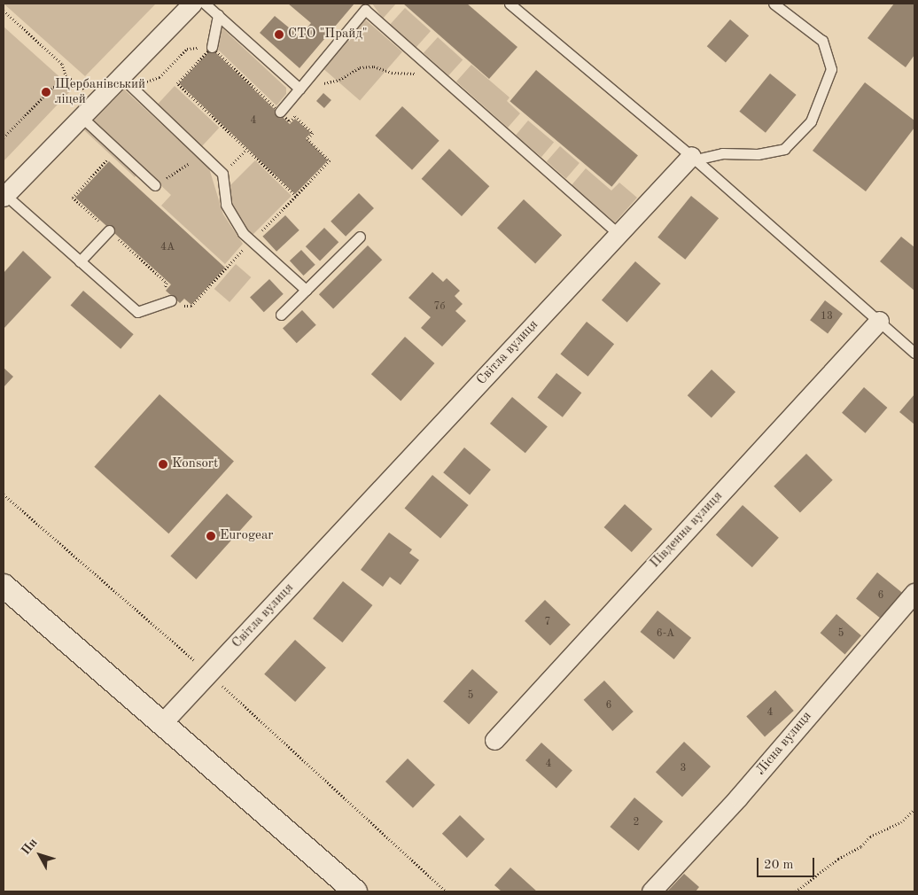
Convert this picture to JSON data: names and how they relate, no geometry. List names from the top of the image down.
{
  "streets": {
    "street": ["Світла вулиця", "Південна вулиця", "Лісна вулиця"]
  },
  "places": [
    "СТО \"Прайд\"",
    "Щербанівський ліцей",
    "Konsort",
    "Eurogear"
  ],
  "house_numbers": [
    "4",
    "4А",
    "7б",
    "13",
    "6",
    "7",
    "6-А",
    "5",
    "5",
    "6",
    "4",
    "4",
    "3",
    "2"
  ],
  "scale_bar": "20 m",
  "north": "top left"
}
